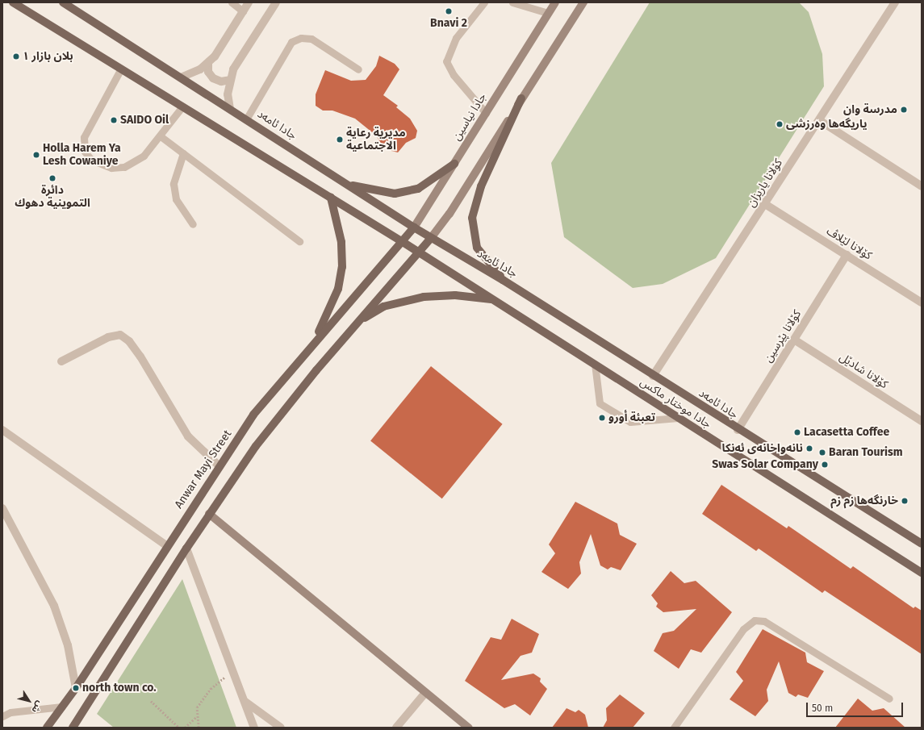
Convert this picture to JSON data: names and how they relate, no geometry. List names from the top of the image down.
{
  "streets": {
    "main road": [
      "جادا نیاسین",
      "جادا ئامەد",
      "جادا موختار ماكس",
      "Anwar Mayi Street"
    ],
    "street": [
      "کۆلانا یاریزان",
      "کۆلانا لێلاڤ",
      "کۆلانا پێرسین",
      "کۆلانا شادێل"
    ]
  },
  "crossings": [
    ["جادا نیاسین", "جادا ئامەد"],
    ["جادا نیاسین", "Anwar Mayi Street"],
    ["جادا ئامەد", "کۆلانا یاریزان"],
    ["جادا ئامەد", "کۆلانا پێرسین"],
    ["کۆلانا یاریزان", "کۆلانا لێلاڤ"],
    ["کۆلانا لێلاڤ", "کۆلانا پێرسین"],
    ["کۆلانا پێرسین", "کۆلانا شادێل"]
  ],
  "places": [
    "Bnavi 2",
    "بلان بازار ١",
    "مدرسة وان",
    "SAIDO Oil",
    "ياريگەها وەرزشی",
    "مديرية رعاية الاجتماعية",
    "Holla Harem Ya Lesh Cowaniye",
    "دائرة التموينية دهوك",
    "تعبئة أورو",
    "Lacasetta Coffee",
    "نانەواخانەی ئەنکا",
    "Baran Tourism",
    "Swas Solar Company",
    "خارنگەها زم زم",
    "north town co."
  ],
  "scale_bar": "50 m",
  "north": "bottom right"
}
